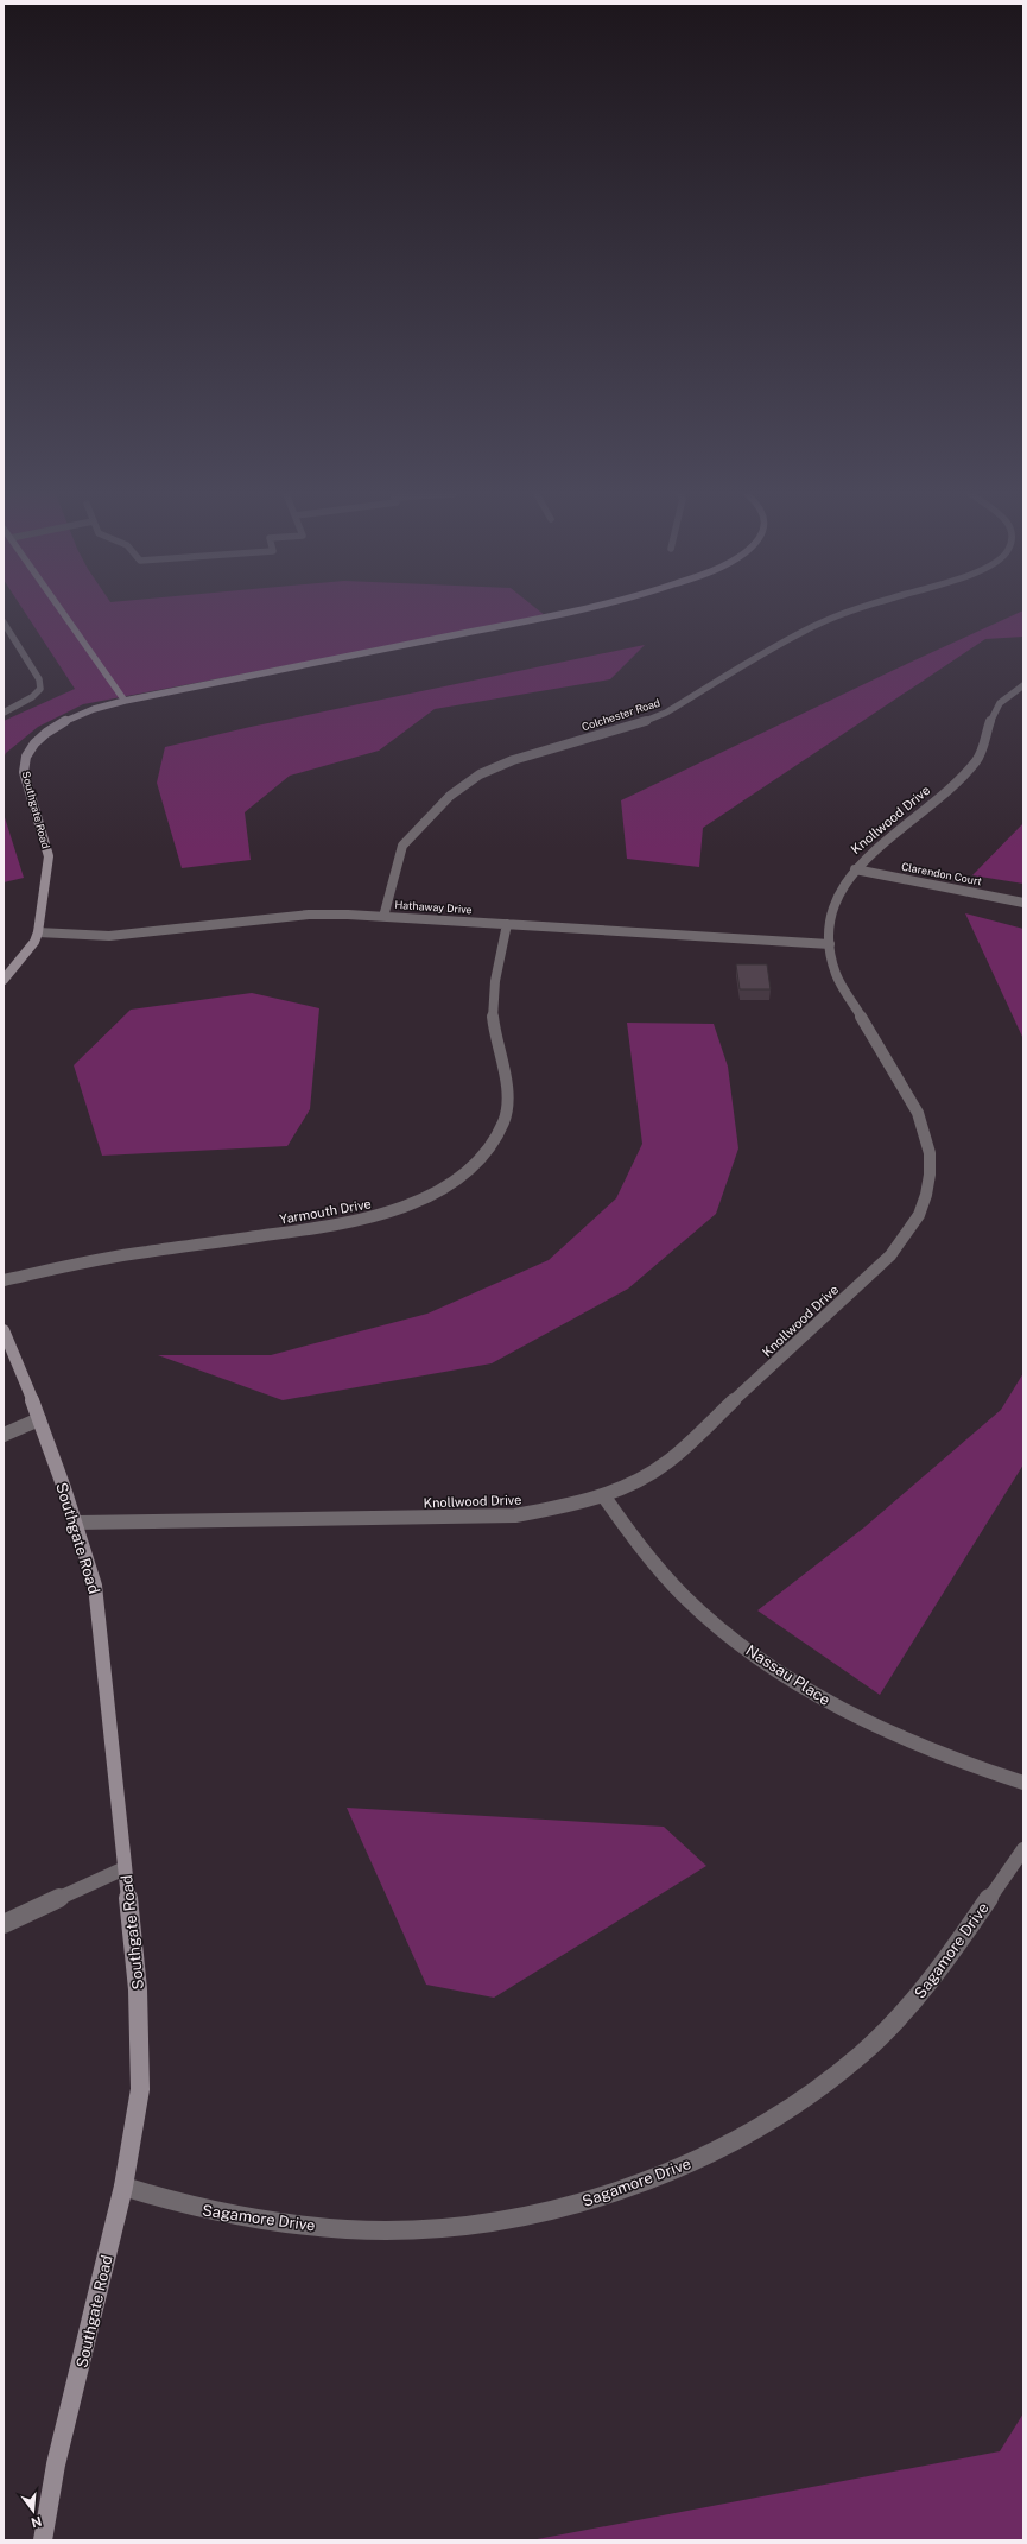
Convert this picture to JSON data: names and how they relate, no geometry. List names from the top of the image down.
{
  "streets": {
    "street": [
      "Colchester Road",
      "Southgate Road",
      "Knollwood Drive",
      "Clarendon Court",
      "Hathaway Drive",
      "Yarmouth Drive",
      "Nassau Place",
      "Sagamore Drive"
    ]
  },
  "crossings": [
    ["Colchester Road", "Hathaway Drive"],
    ["Southgate Road", "Knollwood Drive"],
    ["Southgate Road", "Hathaway Drive"],
    ["Southgate Road", "Sagamore Drive"],
    ["Knollwood Drive", "Clarendon Court"],
    ["Knollwood Drive", "Hathaway Drive"],
    ["Knollwood Drive", "Nassau Place"],
    ["Hathaway Drive", "Yarmouth Drive"]
  ],
  "north": "bottom"
}
